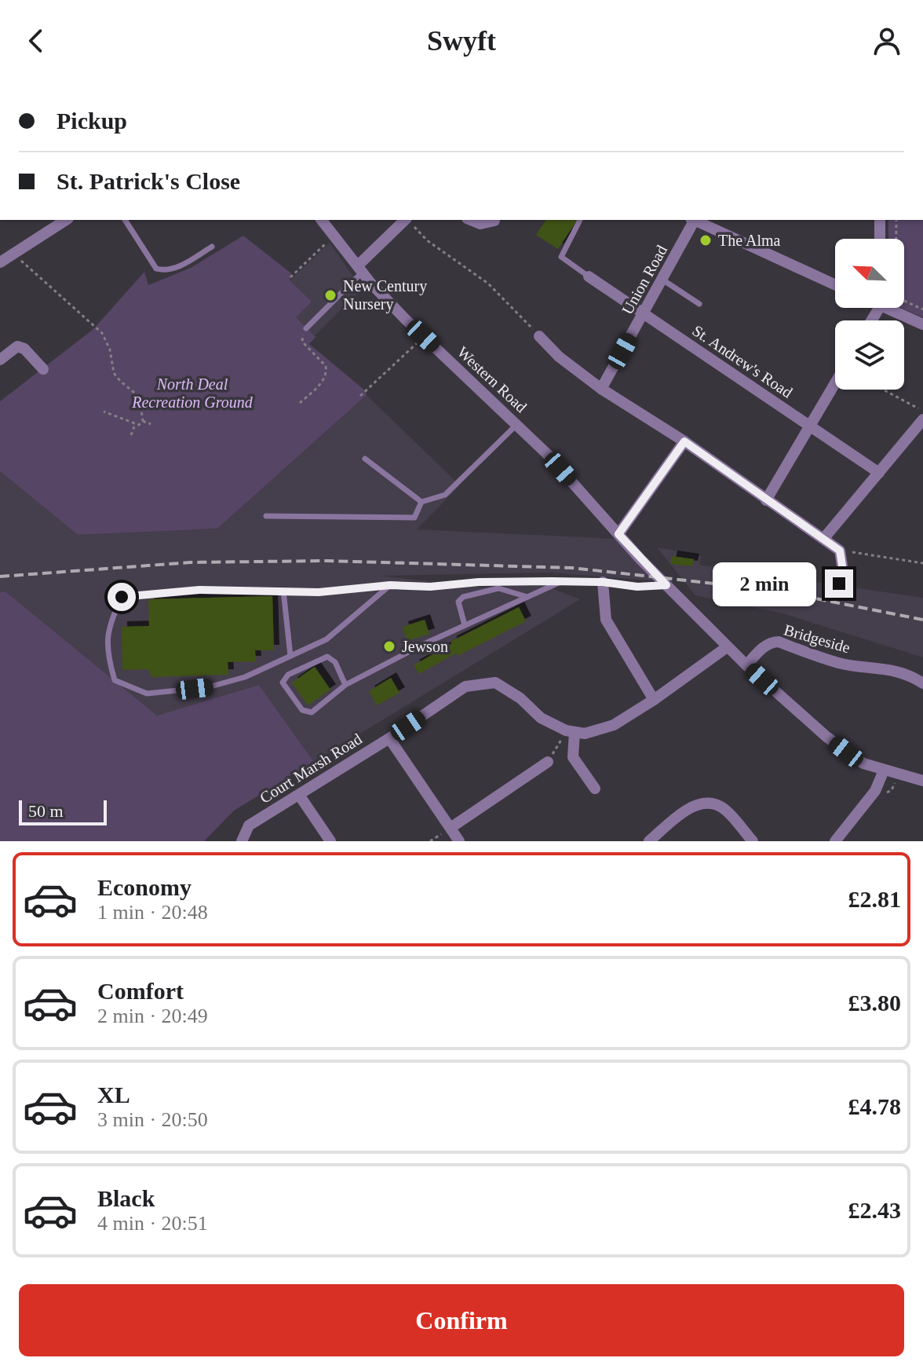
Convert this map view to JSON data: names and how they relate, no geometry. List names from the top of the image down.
{
  "streets": {
    "street": [
      "Union Road",
      "St. Andrew's Road",
      "Western Road",
      "Bridgeside",
      "Court Marsh Road"
    ]
  },
  "crossings": [
    ["Union Road", "St. Andrew's Road"],
    ["Western Road", "Bridgeside"]
  ],
  "parks": ["North Deal Recreation Ground"],
  "places": ["The Alma", "New Century Nursery", "Jewson"],
  "scale_bar": "50 m",
  "north": "top left",
  "page": {
    "header": "Swyft",
    "banner": ["Pickup", "St. Patrick's Close"],
    "bubble": "2 min",
    "scale": "50 m",
    "list": [
      {
        "name": "Economy",
        "note": "1 min · 20:48",
        "value": "£2.81"
      },
      {
        "name": "Comfort",
        "note": "2 min · 20:49",
        "value": "£3.80"
      },
      {
        "name": "XL",
        "note": "3 min · 20:50",
        "value": "£4.78"
      },
      {
        "name": "Black",
        "note": "4 min · 20:51",
        "value": "£2.43"
      }
    ],
    "buttons": "Confirm"
  }
}
